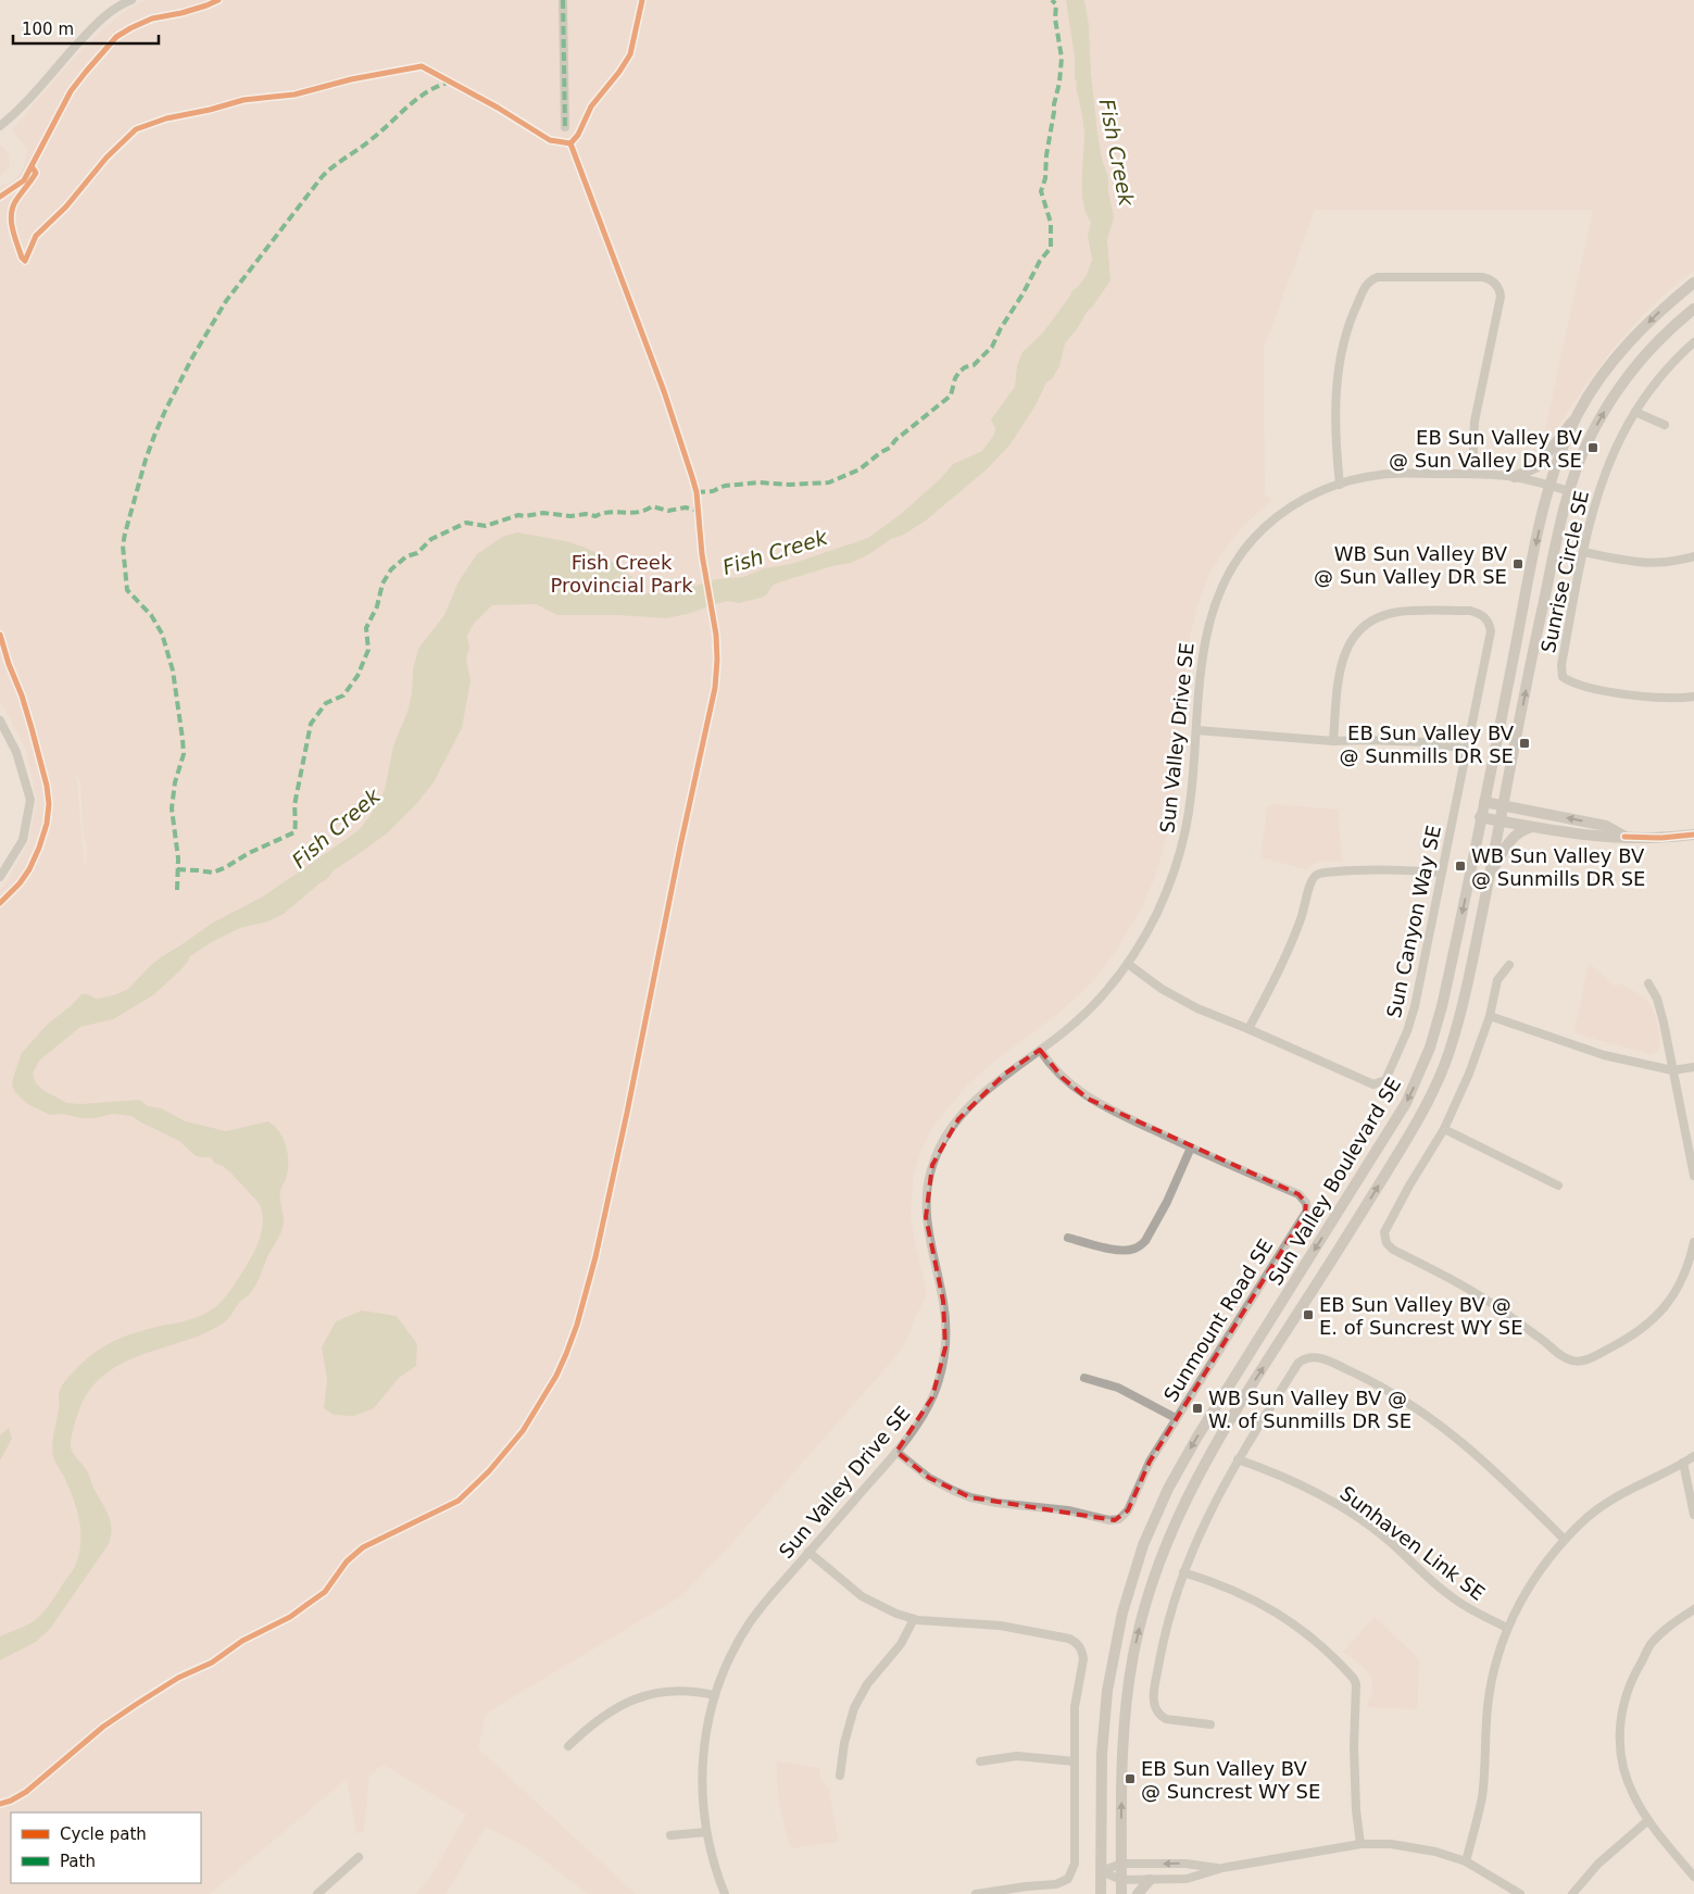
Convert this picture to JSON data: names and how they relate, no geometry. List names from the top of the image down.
{
  "streets": {
    "main road": ["Sun Valley Boulevard SE"],
    "street": [
      "Sunrise Circle SE",
      "Sun Valley Drive SE",
      "Sun Canyon Way SE",
      "Sunmount Road SE",
      "Sunhaven Link SE"
    ]
  },
  "crossings": [
    ["Sun Valley Drive SE", "Sun Canyon Way SE"],
    ["Sun Valley Drive SE", "Sun Valley Boulevard SE"],
    ["Sun Valley Drive SE", "Sunmount Road SE"]
  ],
  "water": ["Fish Creek"],
  "parks": ["Fish Creek Provincial Park"],
  "places": {
    "transit": [
      "EB Sun Valley BV @ Sun Valley DR SE",
      "WB Sun Valley BV @ Sun Valley DR SE",
      "EB Sun Valley BV @ Sunmills DR SE",
      "WB Sun Valley BV @ Sunmills DR SE",
      "EB Sun Valley BV @ E. of Suncrest WY SE",
      "WB Sun Valley BV @ W. of Sunmills DR SE",
      "EB Sun Valley BV @ Suncrest WY SE"
    ]
  },
  "legend": ["Cycle path", "Path"],
  "scale_bar": "100 m"
}
